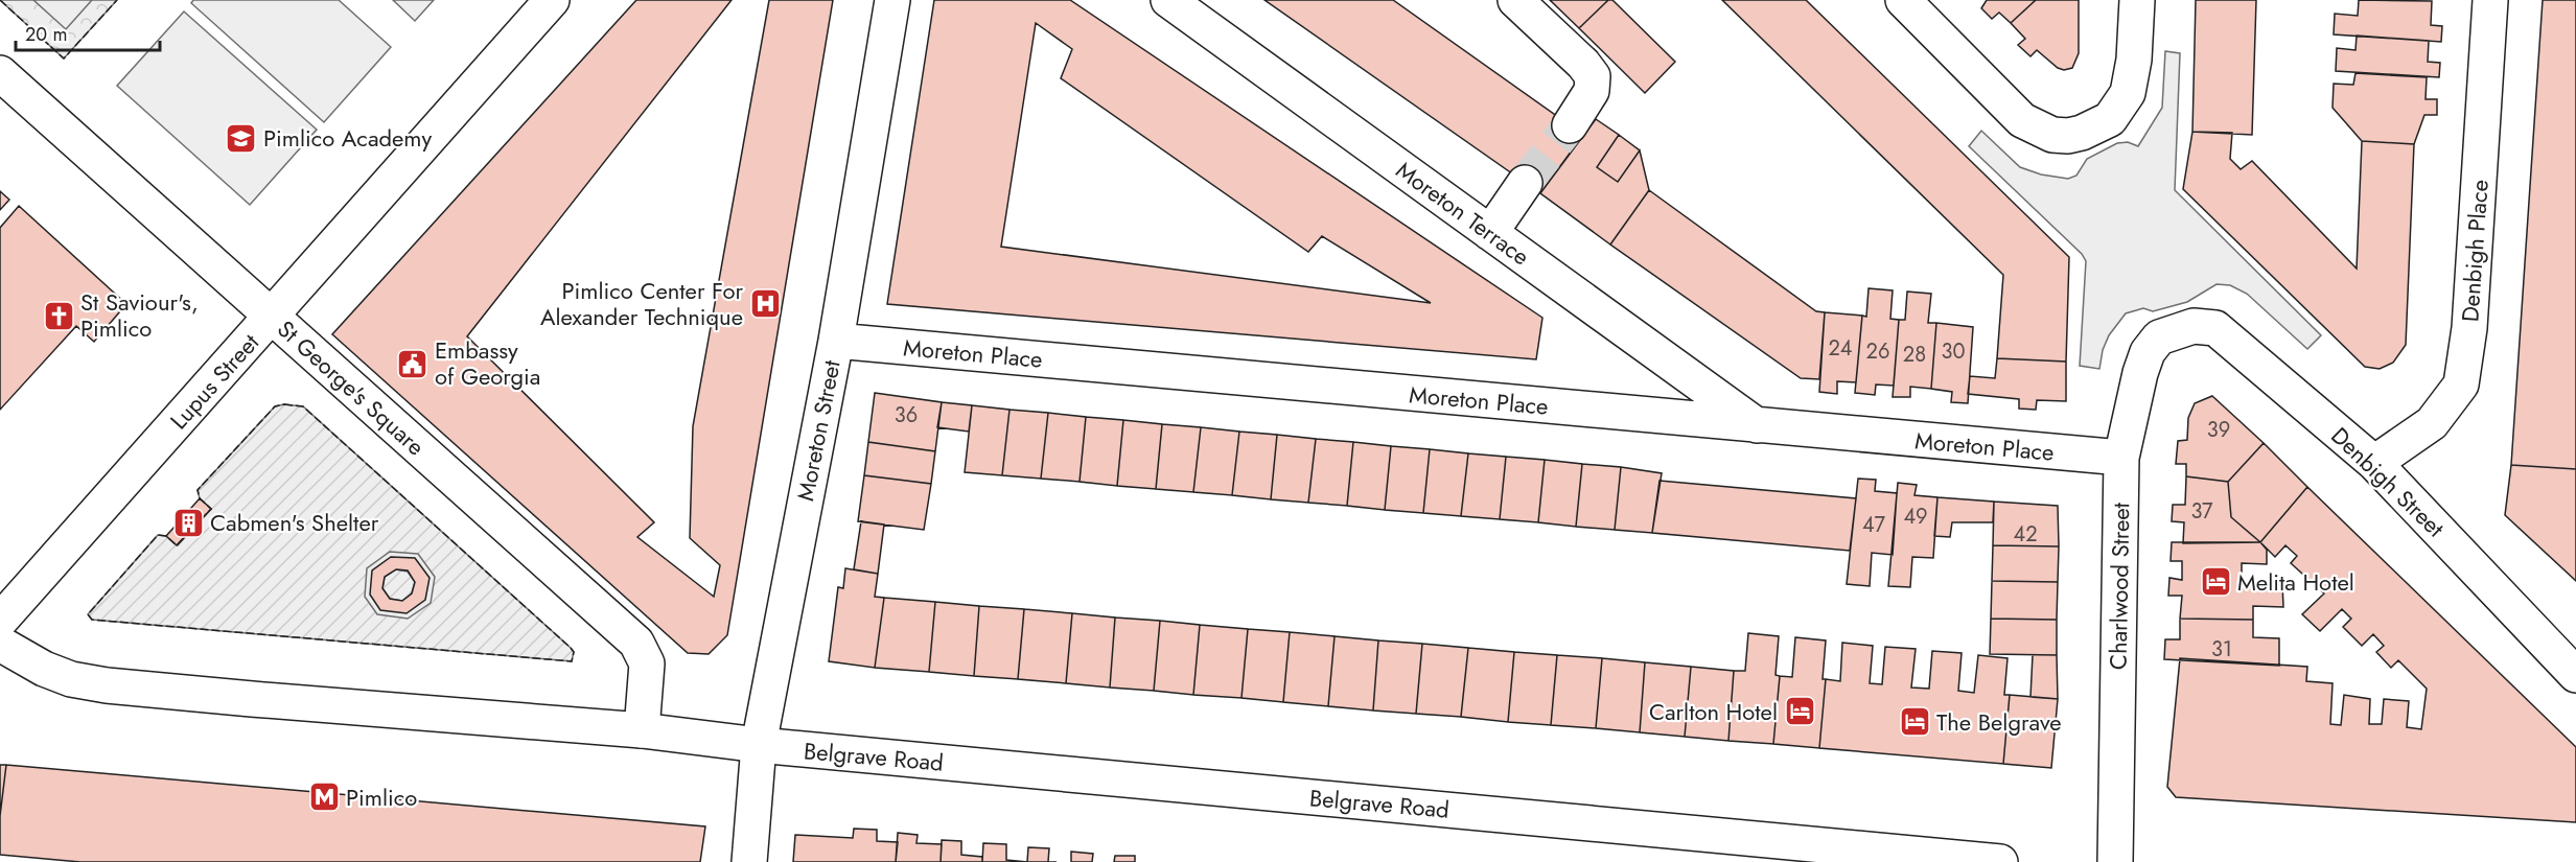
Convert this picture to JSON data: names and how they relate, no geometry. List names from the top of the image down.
{
  "streets": {
    "street": [
      "Moreton Terrace",
      "Denbigh Place",
      "Moreton Place",
      "Lupus Street",
      "St George's Square",
      "Moreton Street",
      "Denbigh Street",
      "Charlwood Street",
      "Belgrave Road"
    ]
  },
  "crossings": [
    ["Moreton Terrace", "Moreton Place"],
    ["Denbigh Place", "Denbigh Street"],
    ["Moreton Place", "Moreton Street"],
    ["Moreton Place", "Charlwood Street"],
    ["Lupus Street", "St George's Square"],
    ["Moreton Street", "Belgrave Road"],
    ["Denbigh Street", "Charlwood Street"]
  ],
  "places": {
    "school or university": ["Pimlico Academy"],
    "hospital": ["Pimlico Center For Alexander Technique"],
    "church": ["St Saviour's, Pimlico"],
    "public building": ["Embassy of Georgia"],
    "building": ["Cabmen's Shelter"],
    "hotel": ["Melita Hotel", "Carlton Hotel", "The Belgrave"],
    "metro station": ["Pimlico"]
  },
  "house_numbers": [
    "24",
    "26",
    "30",
    "28",
    "36",
    "39",
    "37",
    "49",
    "47",
    "42",
    "31"
  ],
  "scale_bar": "20 m"
}
